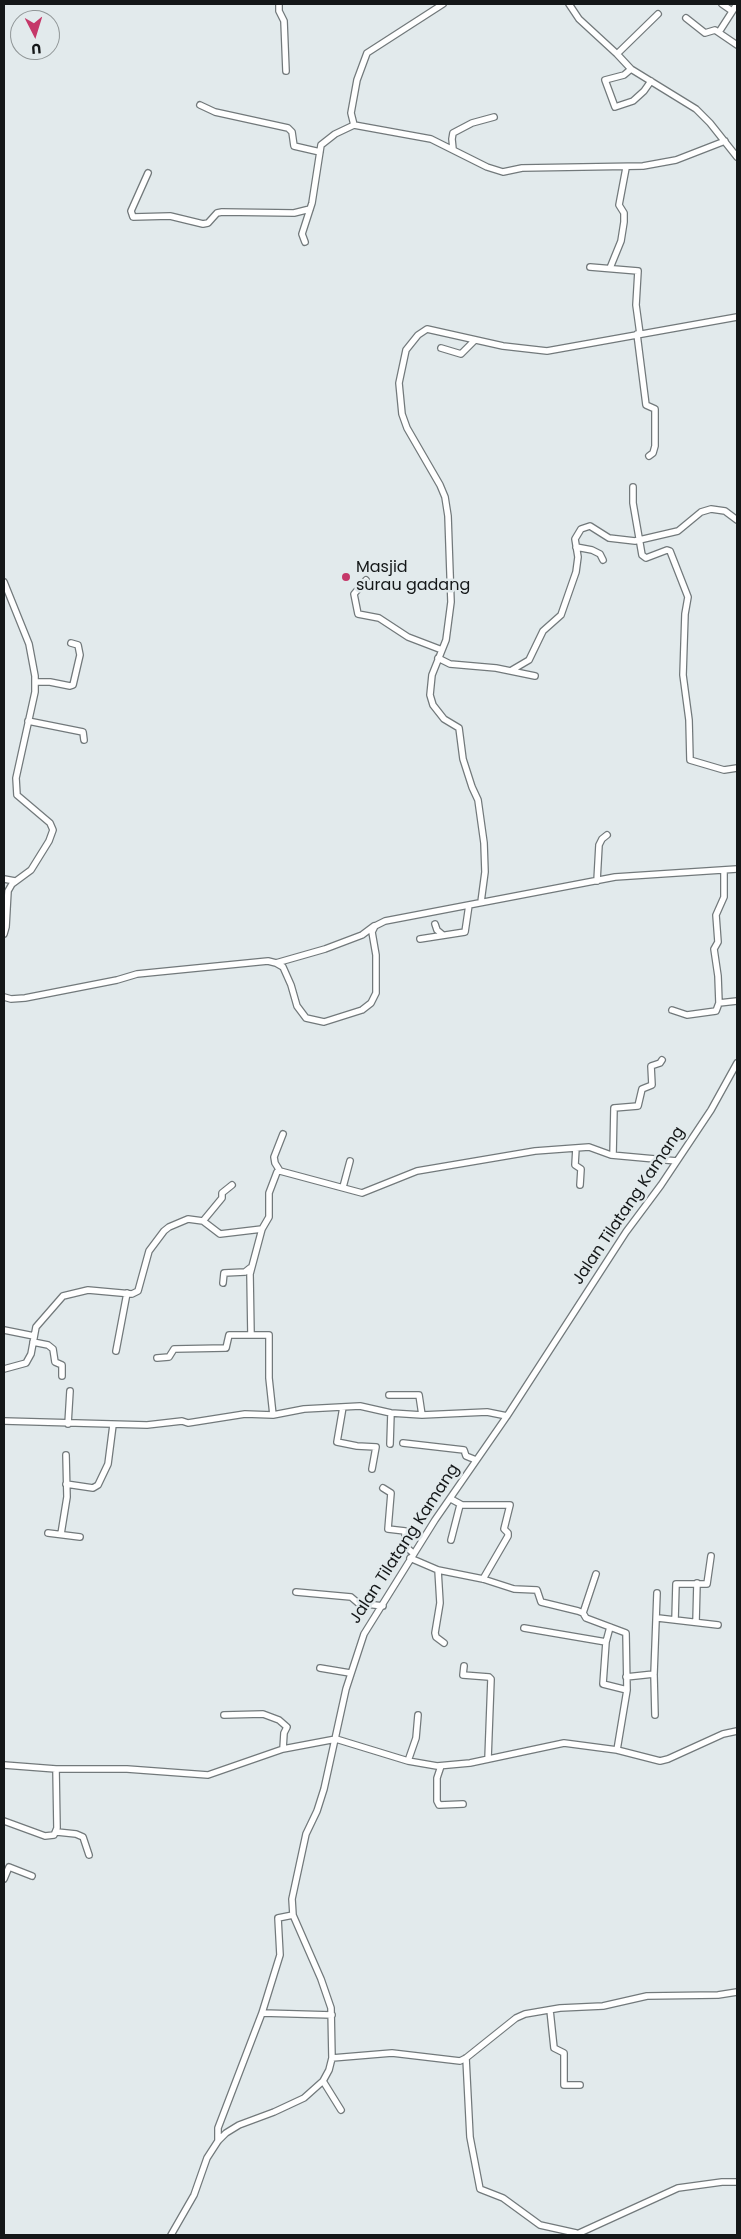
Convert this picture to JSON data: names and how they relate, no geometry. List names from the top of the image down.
{
  "streets": {
    "street": ["Jalan Tilatang Kamang"]
  },
  "places": ["Masjid surau gadang"],
  "north": "bottom"
}
